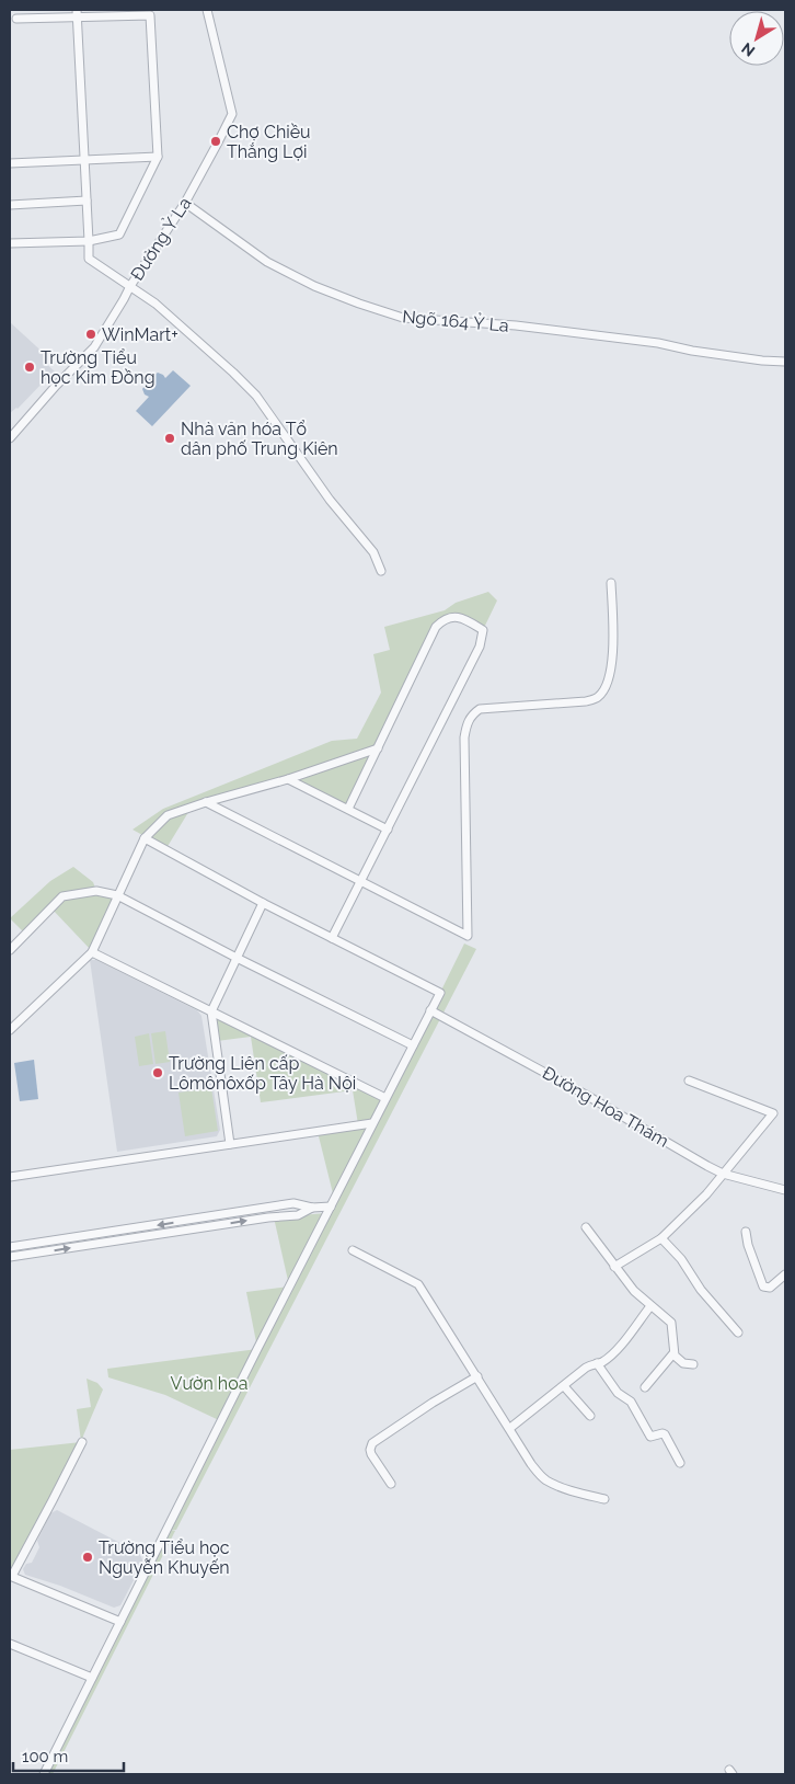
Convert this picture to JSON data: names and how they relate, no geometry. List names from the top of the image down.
{
  "streets": {
    "street": ["Đường Ỷ La", "Ngõ 164 Ỷ La", "Đường Hoa Thám"]
  },
  "crossings": [
    ["Đường Ỷ La", "Ngõ 164 Ỷ La"]
  ],
  "parks": ["Vườn hoa"],
  "places": [
    "Chợ Chiều Thắng Lợi",
    "WinMart+",
    "Trường Tiểu học Kim Đồng",
    "Nhà văn hóa Tổ dân phố Trung Kiên",
    "Trường Liên cấp Lômônôxốp Tây Hà Nội",
    "Trường Tiểu học Nguyễn Khuyến"
  ],
  "scale_bar": "100 m",
  "north": "bottom left"
}
